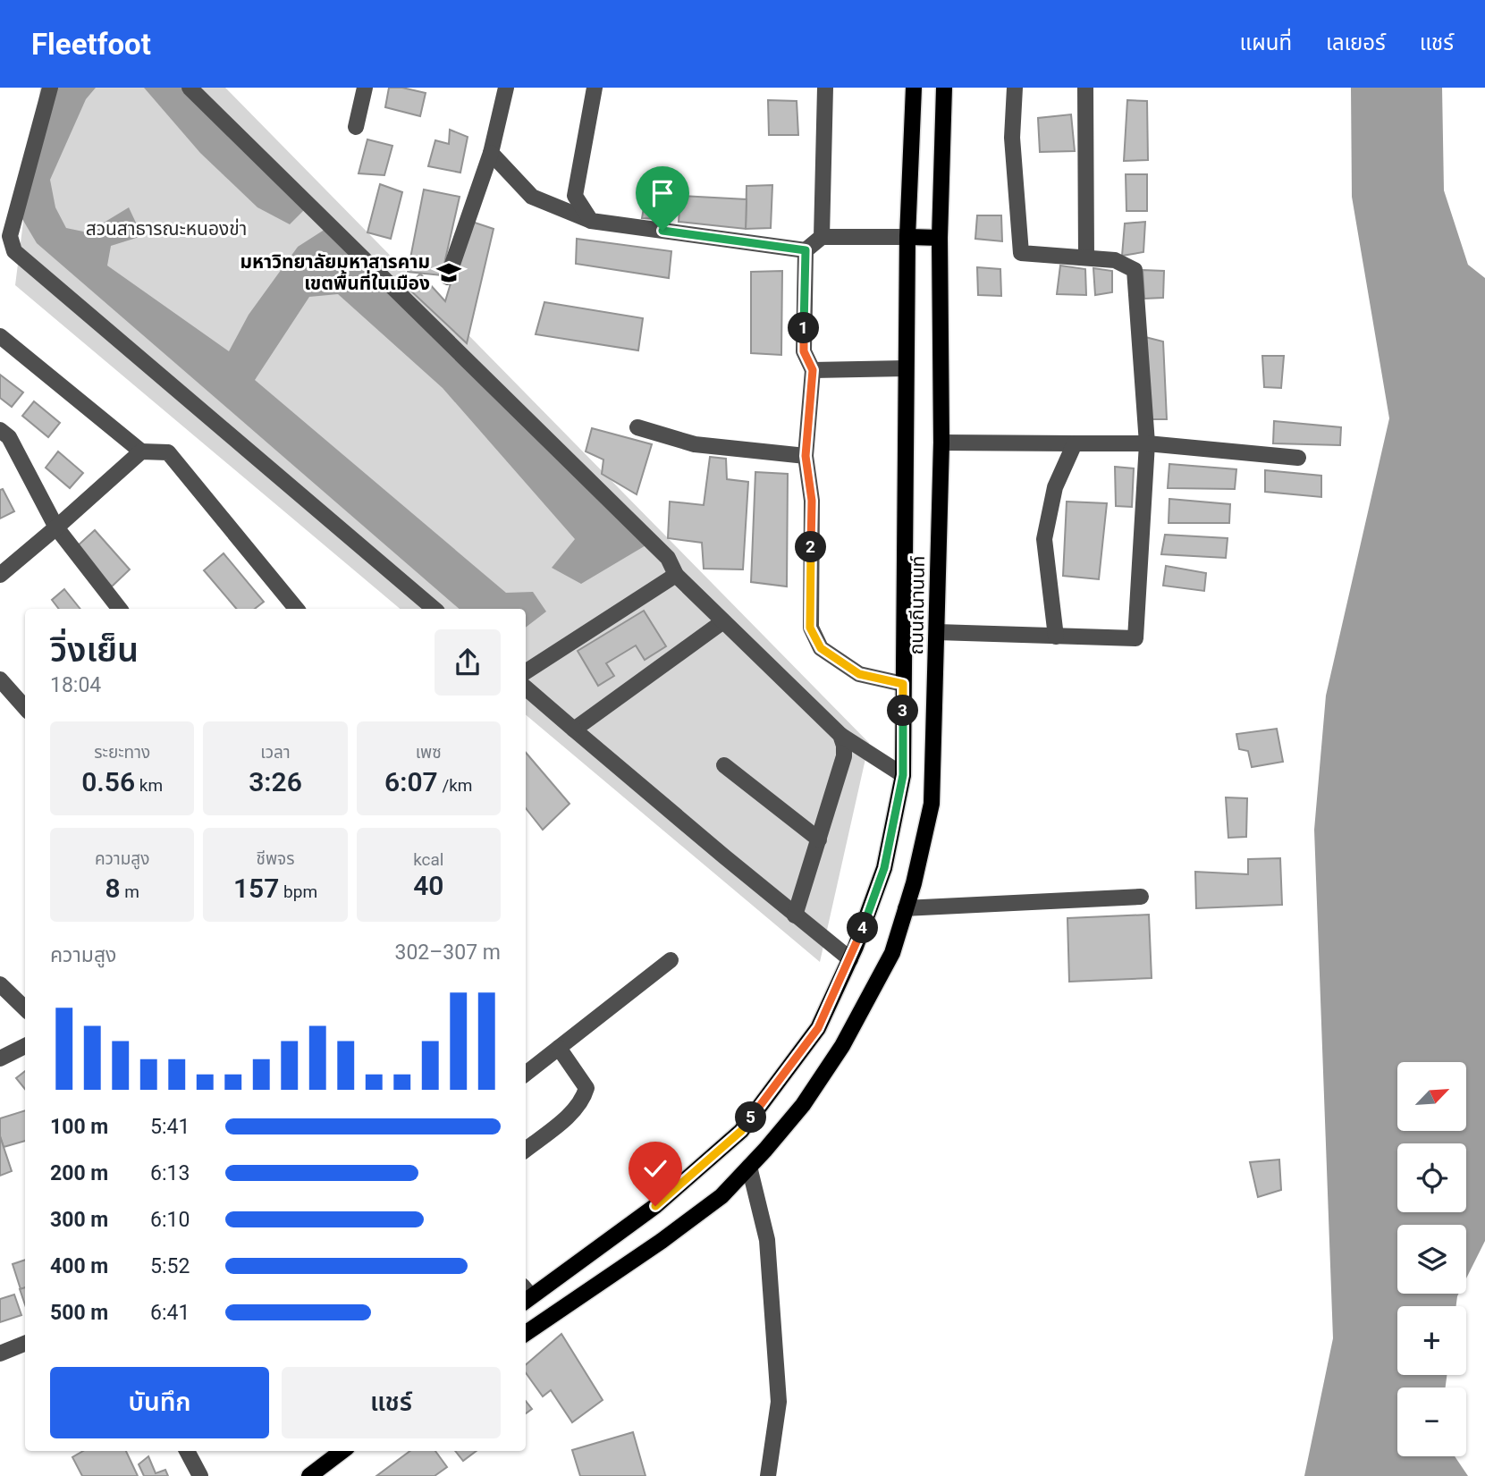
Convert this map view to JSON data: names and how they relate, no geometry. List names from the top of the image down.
{
  "streets": {
    "main road": ["ถนนถีนานนท์"]
  },
  "parks": ["สวนสาธารณะหนองข่า"],
  "places": {
    "school or university": ["มหาวิทยาลัยมหาสารคาม เขตพื้นที่ในเมือง"]
  },
  "north": "top right",
  "page": {
    "header": "Fleetfoot",
    "nav": ["แผนที่", "เลเยอร์", "แชร์"],
    "pins": [
      "1",
      "2",
      "3",
      "4",
      "5"
    ],
    "heading": ["วิ่งเย็น", "18:04"],
    "stats": [
      ["ระยะทาง", "0.56 km"],
      ["เวลา", "3:26"],
      ["เพซ", "6:07 /km"],
      ["ความสูง", "8 m"],
      ["ชีพจร", "157 bpm"],
      ["kcal", "40"]
    ],
    "chart": ["ความสูง", "302–307 m"],
    "map_buttons": ["+", "−"],
    "list": [
      {
        "name": "100 m",
        "note": "5:41"
      },
      {
        "name": "200 m",
        "note": "6:13"
      },
      {
        "name": "300 m",
        "note": "6:10"
      },
      {
        "name": "400 m",
        "note": "5:52"
      },
      {
        "name": "500 m",
        "note": "6:41"
      }
    ],
    "buttons": ["บันทึก", "แชร์"]
  }
}
